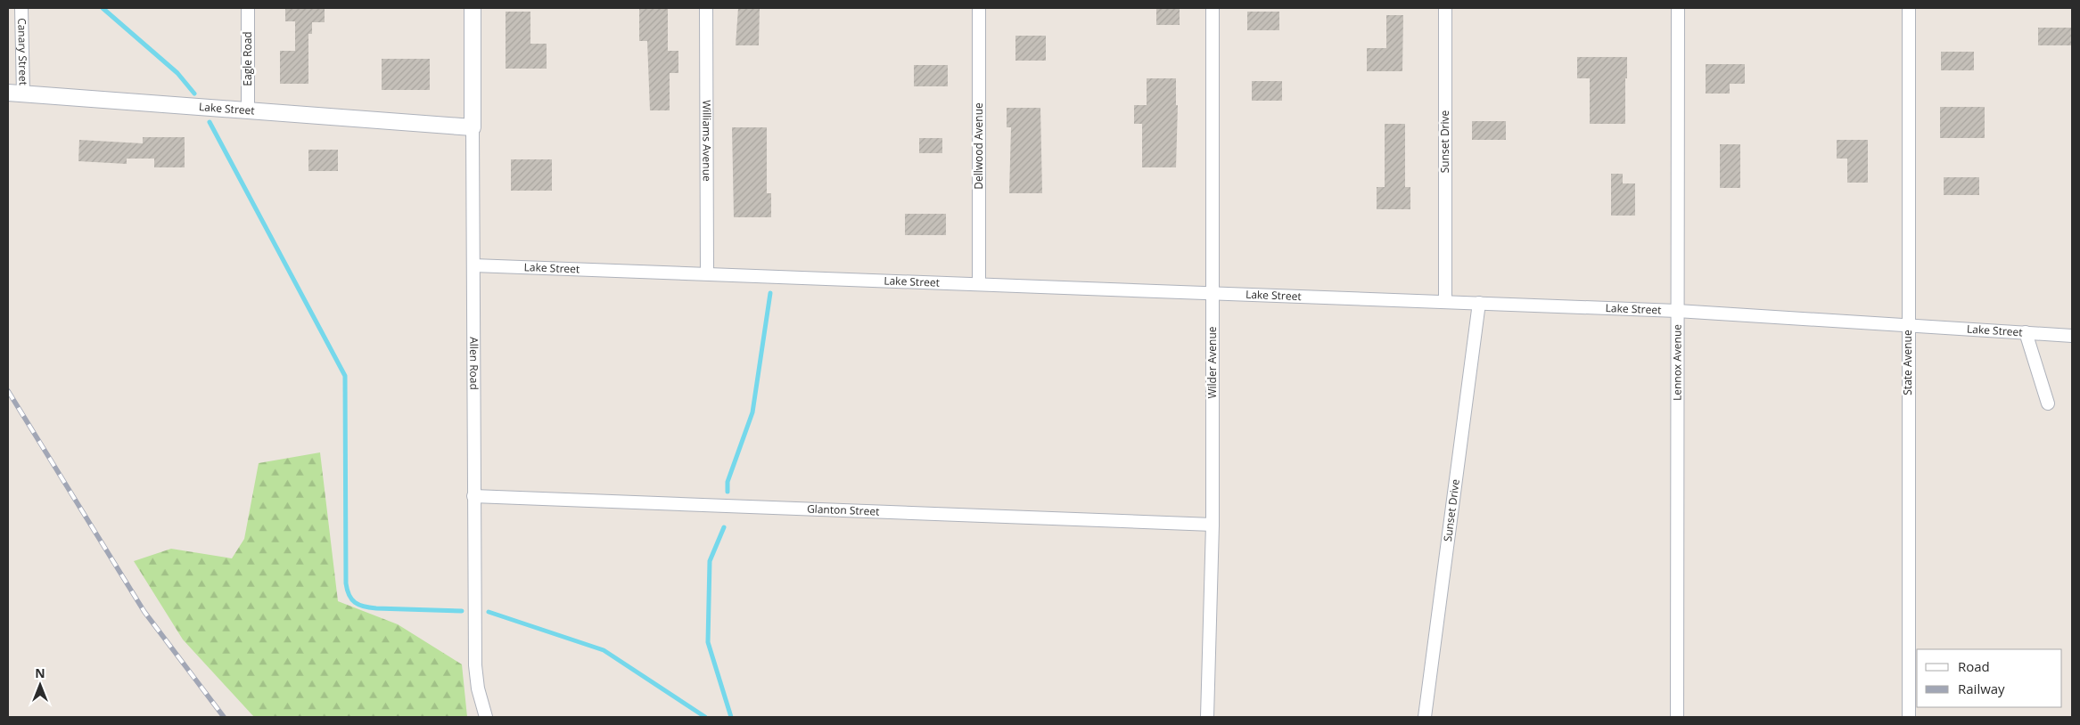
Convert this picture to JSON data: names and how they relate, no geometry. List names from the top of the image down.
{
  "streets": {
    "street": [
      "Canary Street",
      "Eagle Road",
      "Lake Street",
      "Williams Avenue",
      "Sunset Drive",
      "Dellwood Avenue",
      "Wilder Avenue",
      "Lennox Avenue",
      "State Avenue",
      "Allen Road",
      "Glanton Street"
    ]
  },
  "crossings": [
    ["Canary Street", "Lake Street"],
    ["Eagle Road", "Lake Street"],
    ["Lake Street", "Williams Avenue"],
    ["Lake Street", "Sunset Drive"],
    ["Lake Street", "Dellwood Avenue"],
    ["Lake Street", "Wilder Avenue"],
    ["Lake Street", "Lennox Avenue"],
    ["Lake Street", "State Avenue"],
    ["Lake Street", "Allen Road"],
    ["Wilder Avenue", "Glanton Street"],
    ["Allen Road", "Glanton Street"]
  ],
  "legend": ["Road", "Railway"],
  "north": "top"
}
